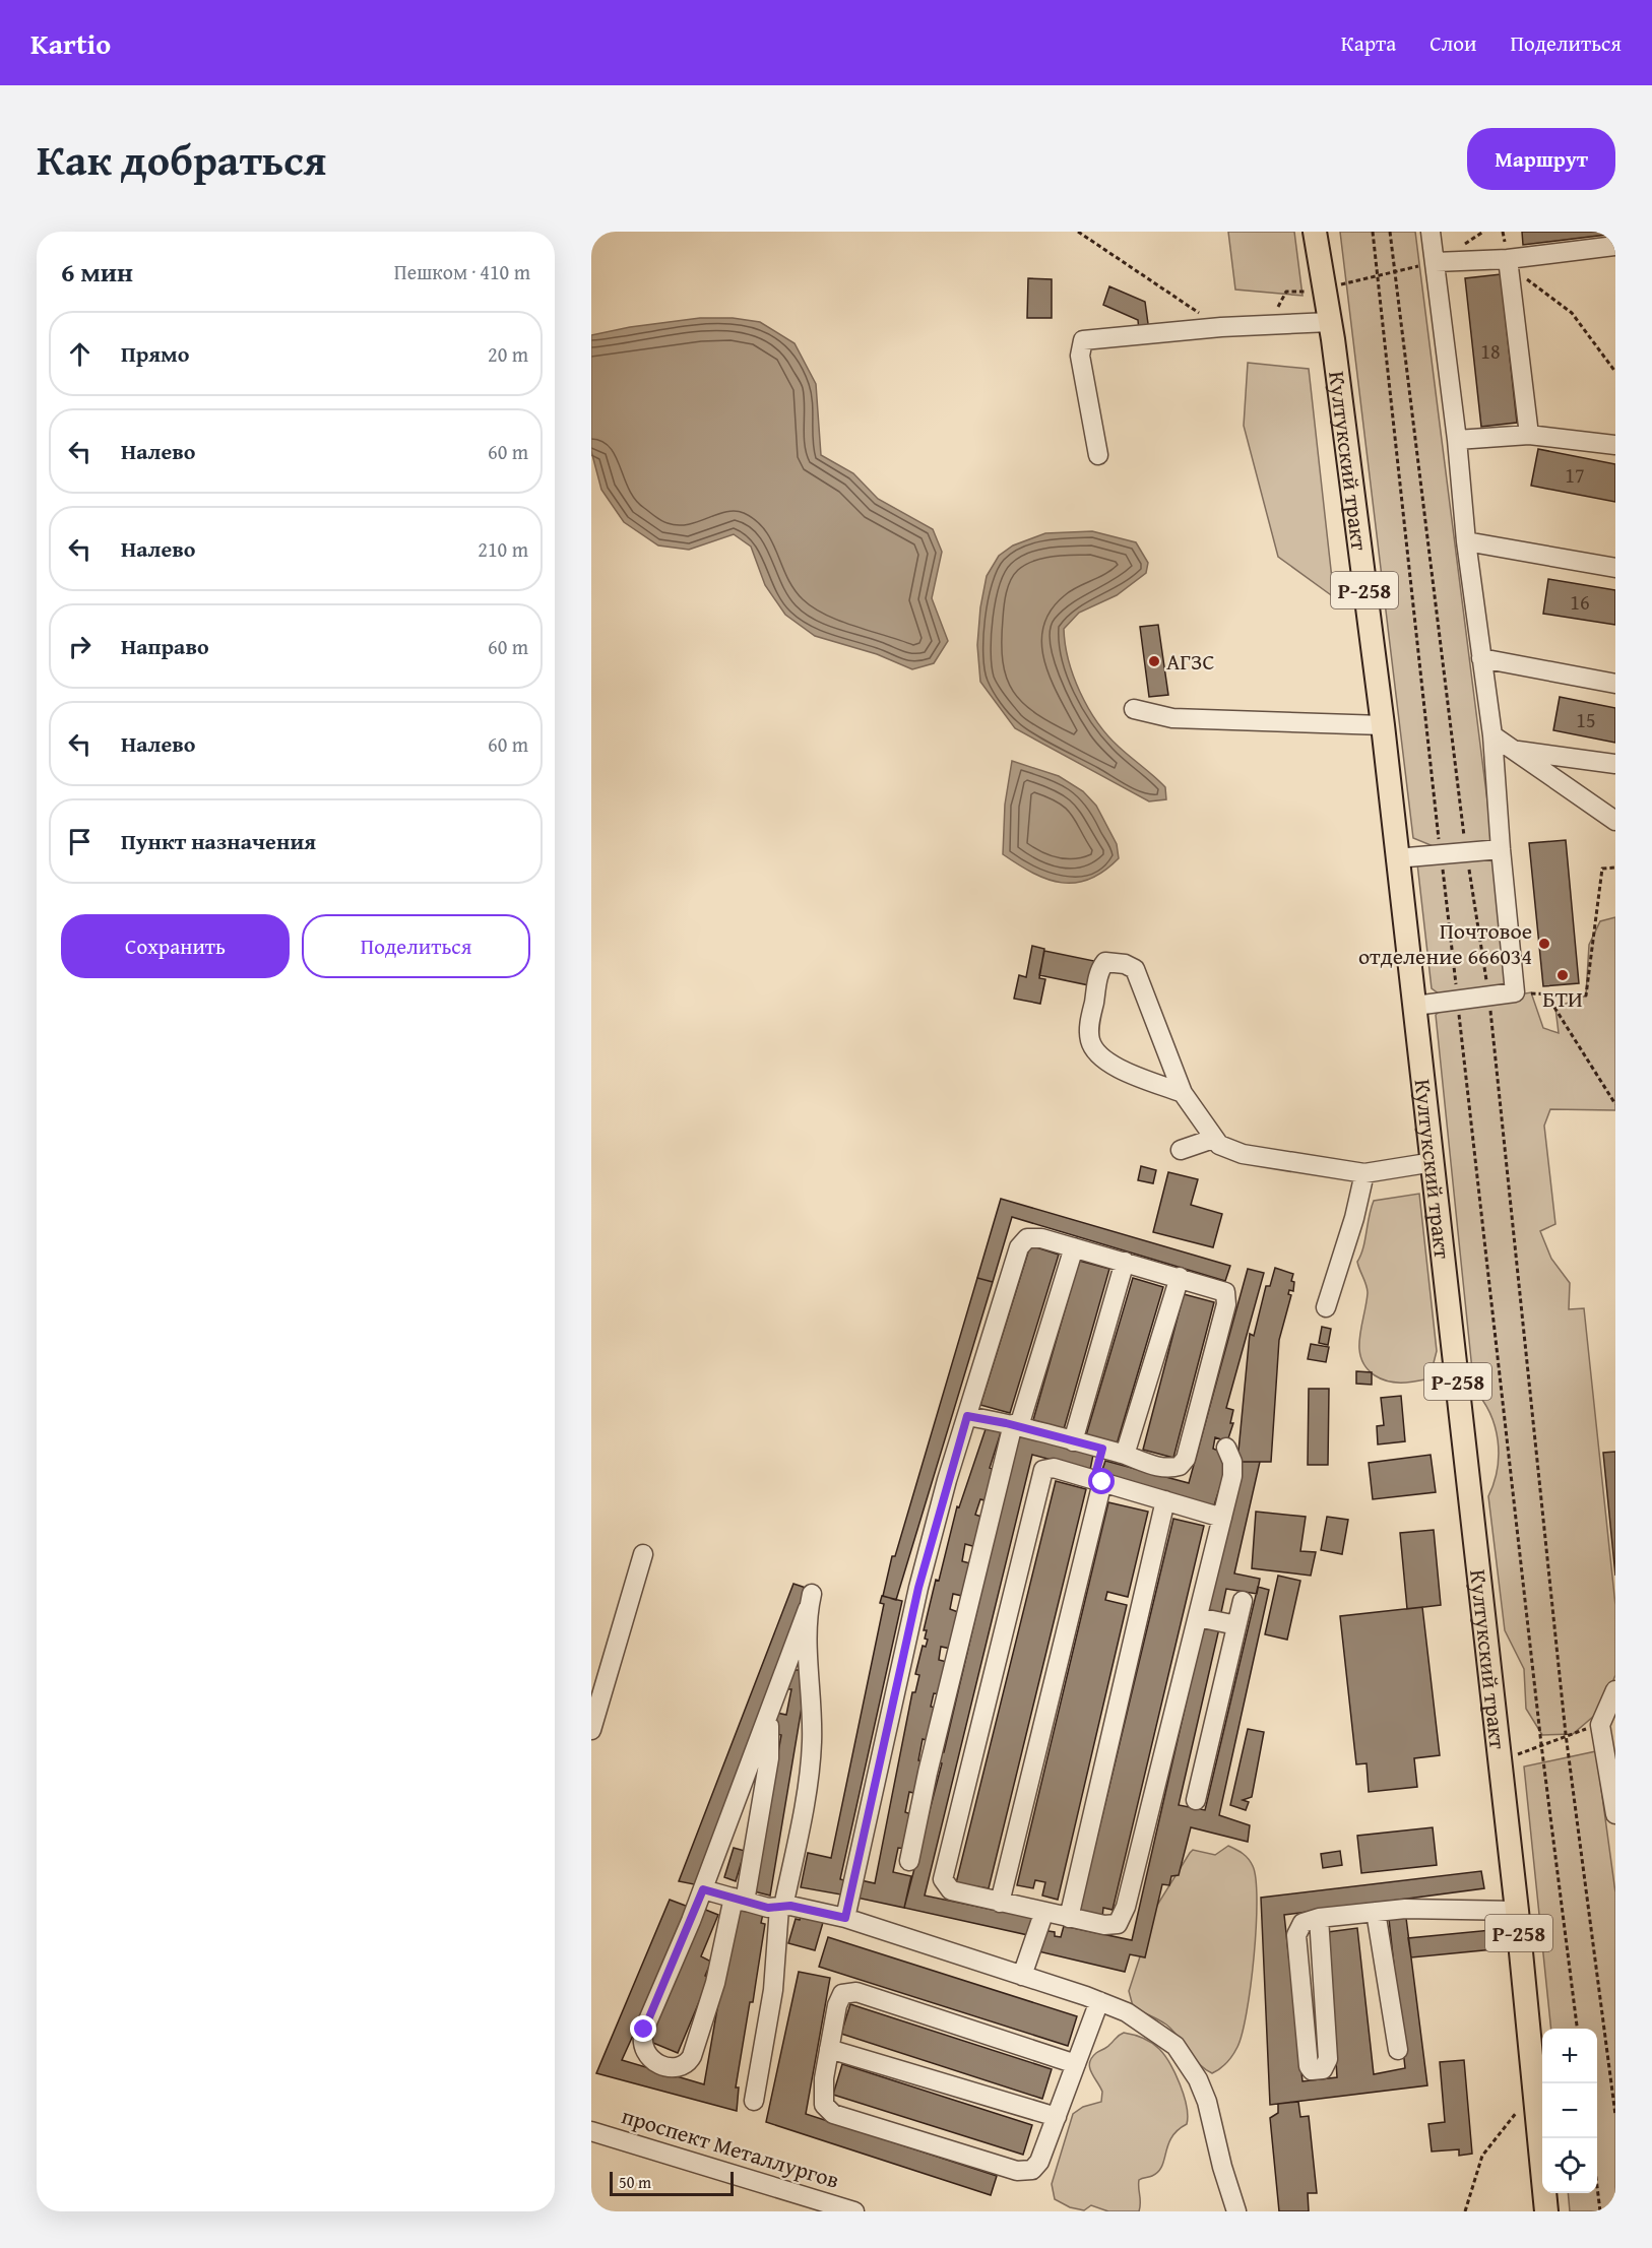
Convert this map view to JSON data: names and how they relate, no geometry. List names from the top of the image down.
{
  "streets": {
    "main road": ["Култукский тракт", "Р-258"],
    "street": ["проспект Металлургов"]
  },
  "crossings": [
    ["Култукский тракт", "Р-258"]
  ],
  "places": ["АГЗС", "Почтовое отделение 666034", "БТИ"],
  "house_numbers": [
    "18",
    "17",
    "16",
    "15"
  ],
  "scale_bar": "50 m",
  "page": {
    "header": "Kartio",
    "nav": ["Карта", "Слои", "Поделиться"],
    "title": "Как добраться",
    "buttons": [
      "Маршрут",
      ["Сохранить", "Поделиться"]
    ],
    "heading": ["6 мин", "Пешком · 410 m"],
    "list": [
      ["Прямо", "20 m"],
      ["Налево", "60 m"],
      ["Налево", "210 m"],
      ["Направо", "60 m"],
      ["Налево", "60 m"],
      "Пункт назначения"
    ],
    "map_buttons": ["+", "−"],
    "scale": "50 m"
  }
}
